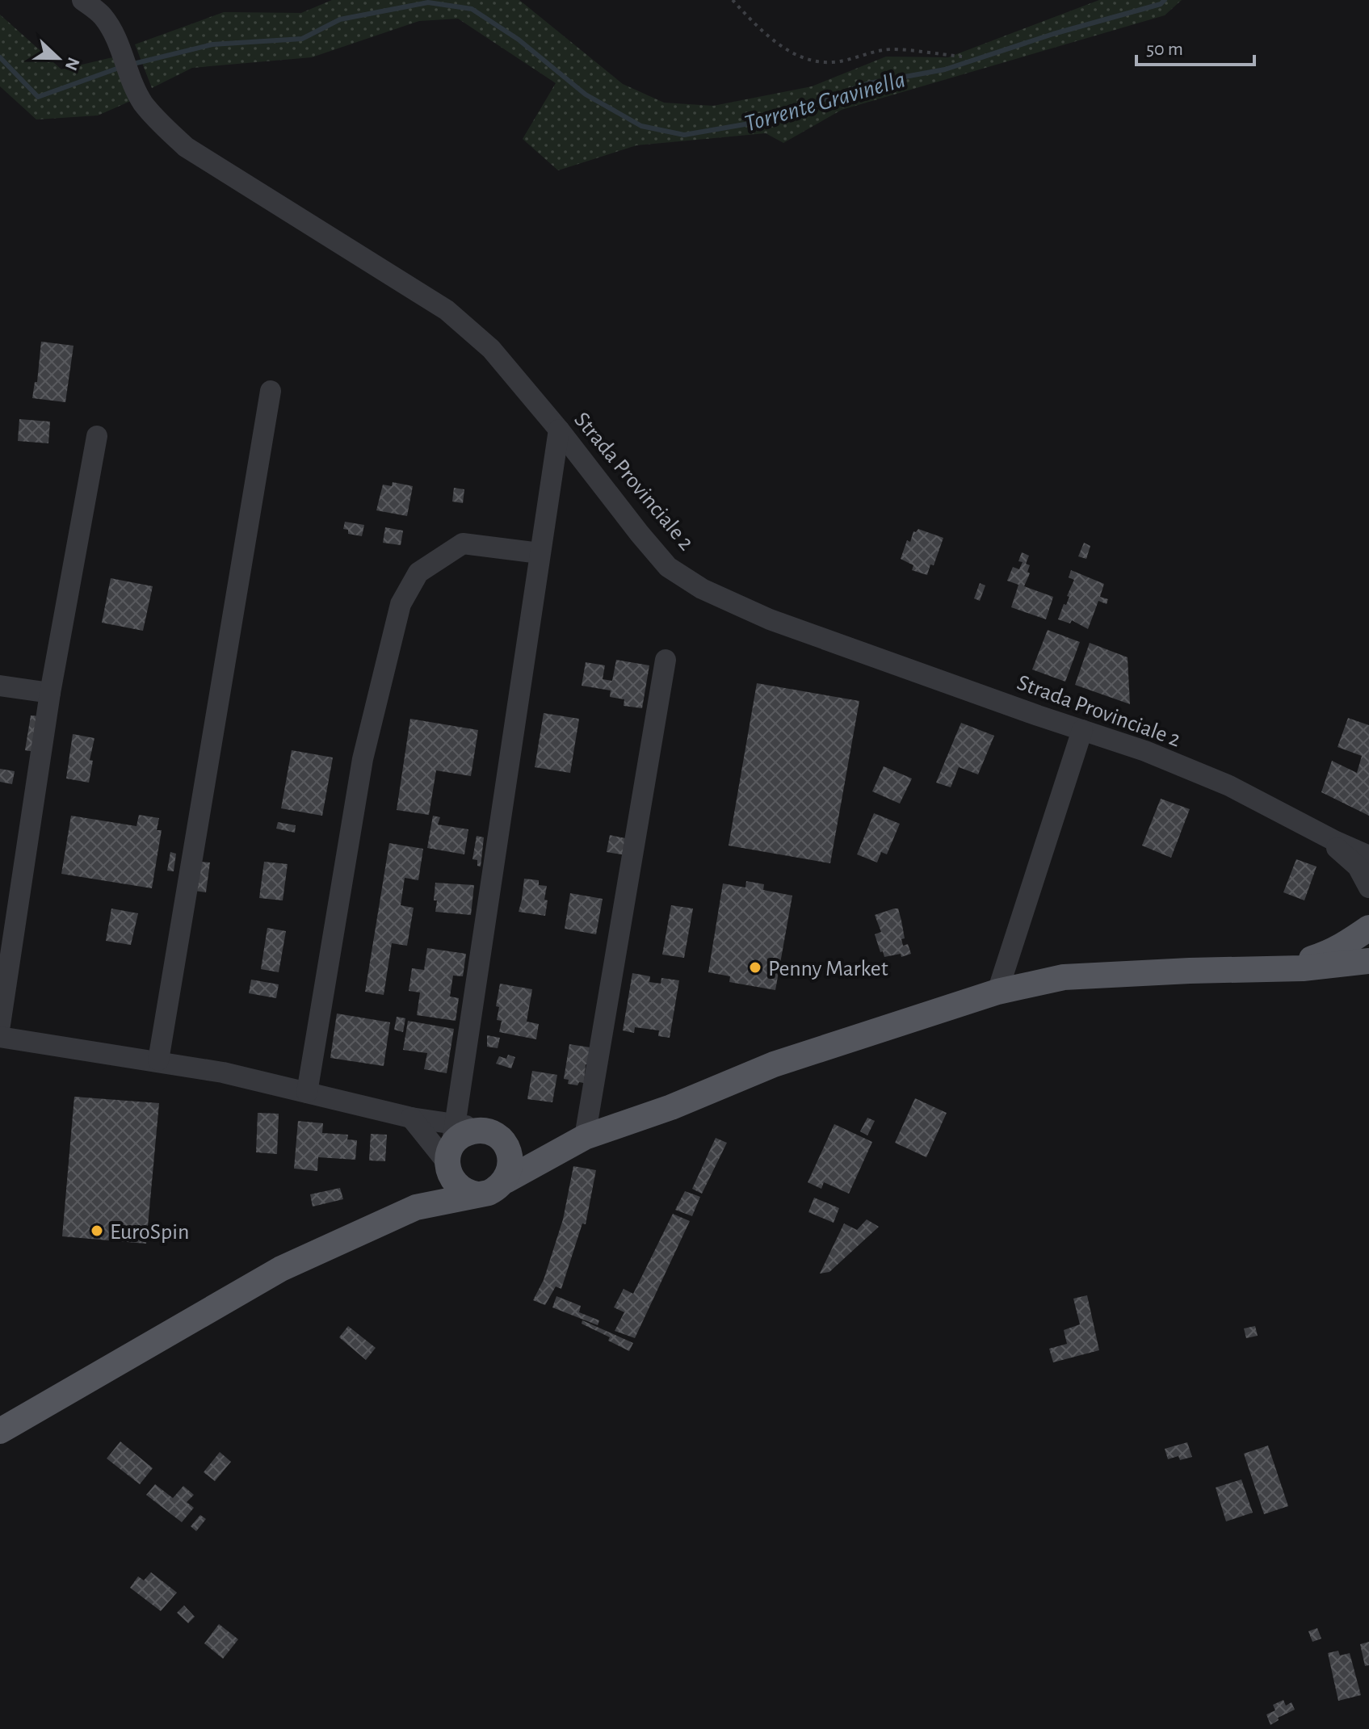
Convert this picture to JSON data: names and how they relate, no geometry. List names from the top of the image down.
{
  "streets": {
    "street": ["Strada Provinciale 2"]
  },
  "water": ["Torrente Gravinella"],
  "places": ["Penny Market", "EuroSpin"],
  "scale_bar": "50 m",
  "north": "right"
}
